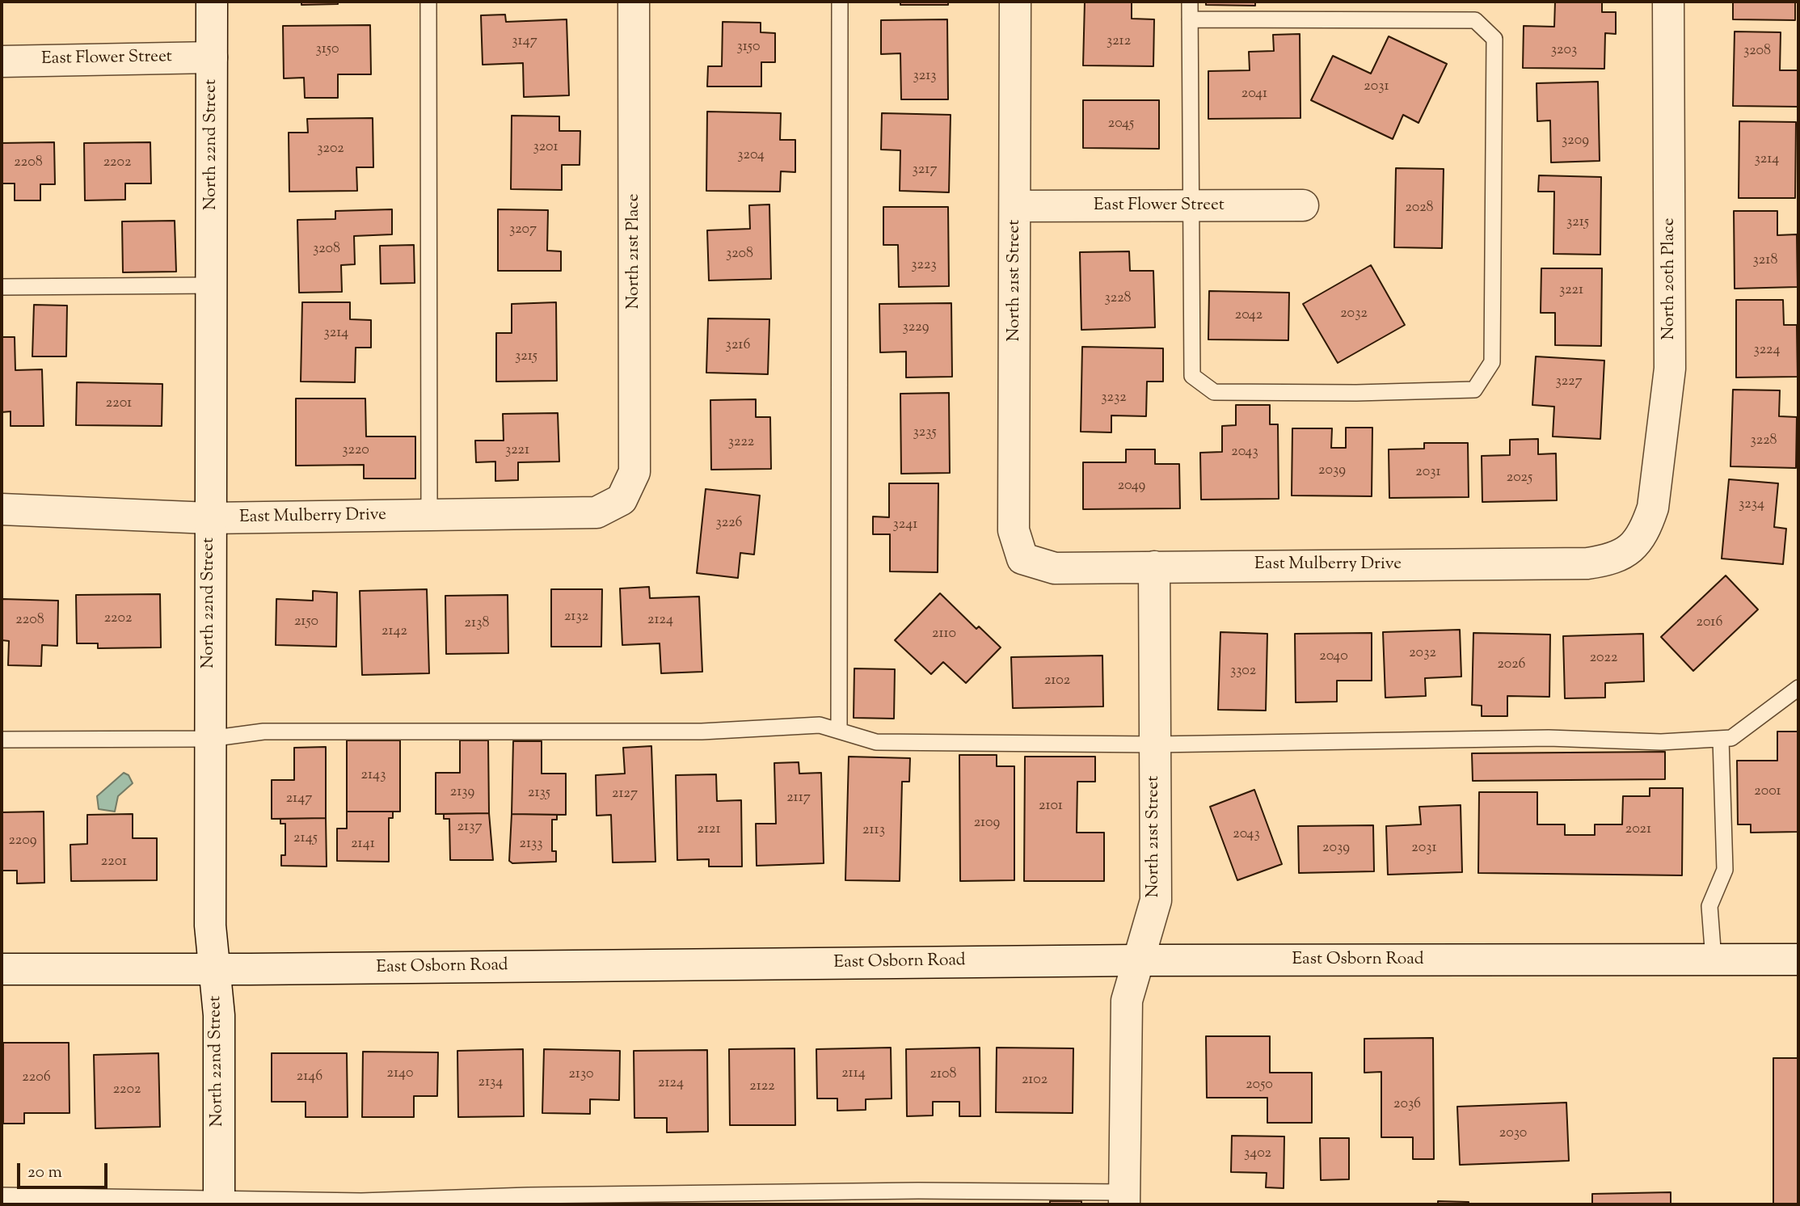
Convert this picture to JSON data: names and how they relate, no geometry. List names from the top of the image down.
{
  "streets": {
    "street": [
      "East Flower Street",
      "North 22nd Street",
      "North 21st Place",
      "North 20th Place",
      "North 21st Street",
      "East Mulberry Drive",
      "East Osborn Road"
    ]
  },
  "crossings": [
    ["East Flower Street", "North 22nd Street"],
    ["East Flower Street", "North 21st Street"],
    ["North 22nd Street", "East Mulberry Drive"],
    ["North 22nd Street", "East Osborn Road"],
    ["North 21st Place", "East Mulberry Drive"],
    ["North 20th Place", "East Mulberry Drive"],
    ["North 21st Street", "East Mulberry Drive"],
    ["North 21st Street", "East Osborn Road"]
  ],
  "house_numbers": [
    "3147",
    "3212",
    "3150",
    "3150",
    "3203",
    "3208",
    "3213",
    "2031",
    "2041",
    "2045",
    "3209",
    "3201",
    "3202",
    "3204",
    "3214",
    "2208",
    "2202",
    "3217",
    "2028",
    "3215",
    "3207",
    "3208",
    "3208",
    "3218",
    "3223",
    "3221",
    "3228",
    "2032",
    "2042",
    "3229",
    "3214",
    "3216",
    "3224",
    "3215",
    "3227",
    "3232",
    "2201",
    "3235",
    "3228",
    "3222",
    "3220",
    "3221",
    "2043",
    "2039",
    "2031",
    "2025",
    "2049",
    "3234",
    "3226",
    "3241",
    "2132",
    "2202",
    "2208",
    "2124",
    "2150",
    "2016",
    "2138",
    "2142",
    "2110",
    "2032",
    "2040",
    "2022",
    "2026",
    "3302",
    "2102",
    "2143",
    "2001",
    "2139",
    "2135",
    "2127",
    "2117",
    "2147",
    "2101",
    "2109",
    "2137",
    "2121",
    "2021",
    "2113",
    "2043",
    "2145",
    "2209",
    "2141",
    "2133",
    "2039",
    "2031",
    "2201",
    "2140",
    "2114",
    "2130",
    "2108",
    "2146",
    "2206",
    "2102",
    "2134",
    "2124",
    "2050",
    "2122",
    "2202",
    "2036",
    "2030",
    "3402"
  ],
  "scale_bar": "20 m"
}
